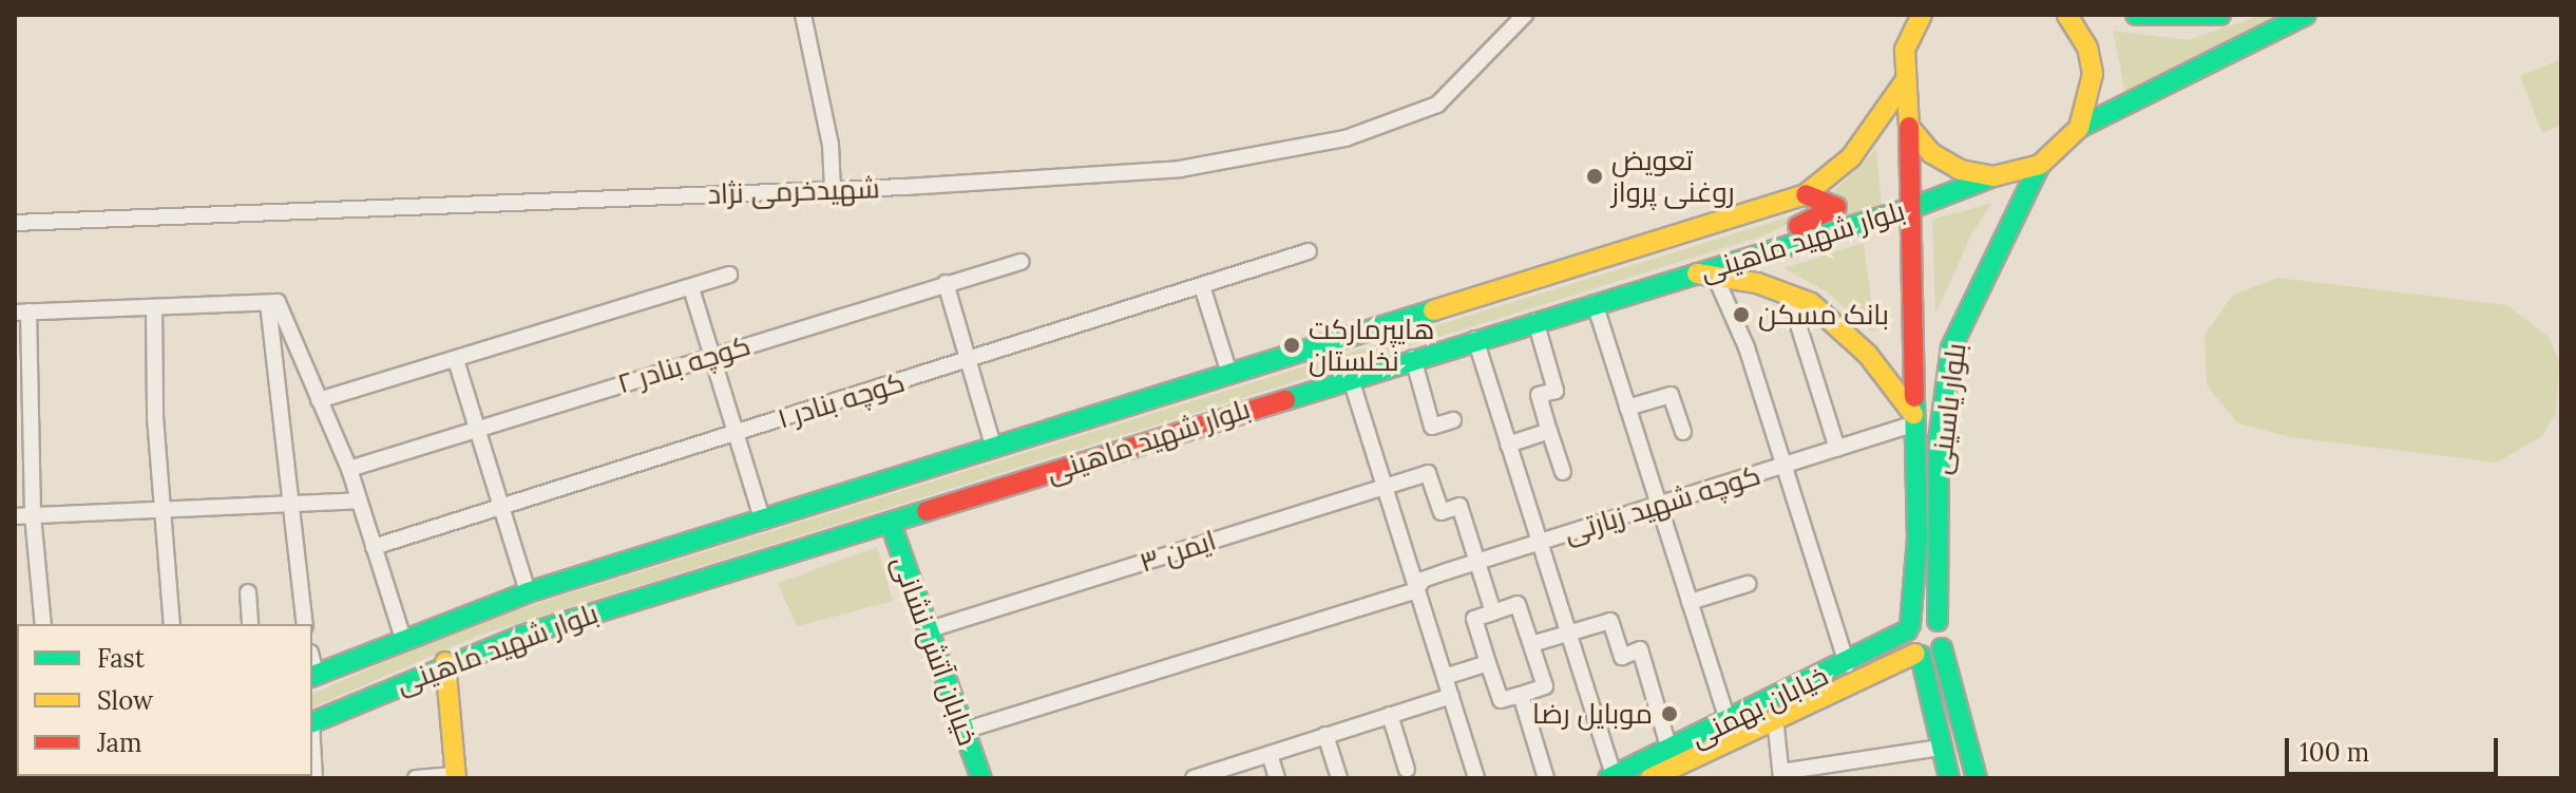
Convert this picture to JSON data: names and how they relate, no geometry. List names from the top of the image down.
{
  "streets": {
    "main road": [
      "بلوار شهید ماهینی",
      "بلوار یاسینی",
      "خیابان آتش نشانی",
      "خیابان بهمنی"
    ],
    "street": [
      "شهیدخرمی نژاد",
      "کوچه بنادر ۲",
      "کوچه بنادر ۱",
      "کوچه شهید زیارتی",
      "ایمن ۳"
    ]
  },
  "crossings": [
    ["بلوار شهید ماهینی", "بلوار یاسینی"],
    ["بلوار شهید ماهینی", "خیابان آتش نشانی"],
    ["بلوار یاسینی", "کوچه شهید زیارتی"],
    ["بلوار یاسینی", "خیابان بهمنی"],
    ["کوچه شهید زیارتی", "ایمن ۳"],
    ["کوچه شهید زیارتی", "خیابان آتش نشانی"],
    ["ایمن ۳", "خیابان آتش نشانی"]
  ],
  "places": [
    "تعویض روغنی پرواز",
    "بانک مسکن",
    "هایپرمارکت نخلستان",
    "موبایل رضا"
  ],
  "legend": ["Fast", "Slow", "Jam"],
  "scale_bar": "100 m"
}
